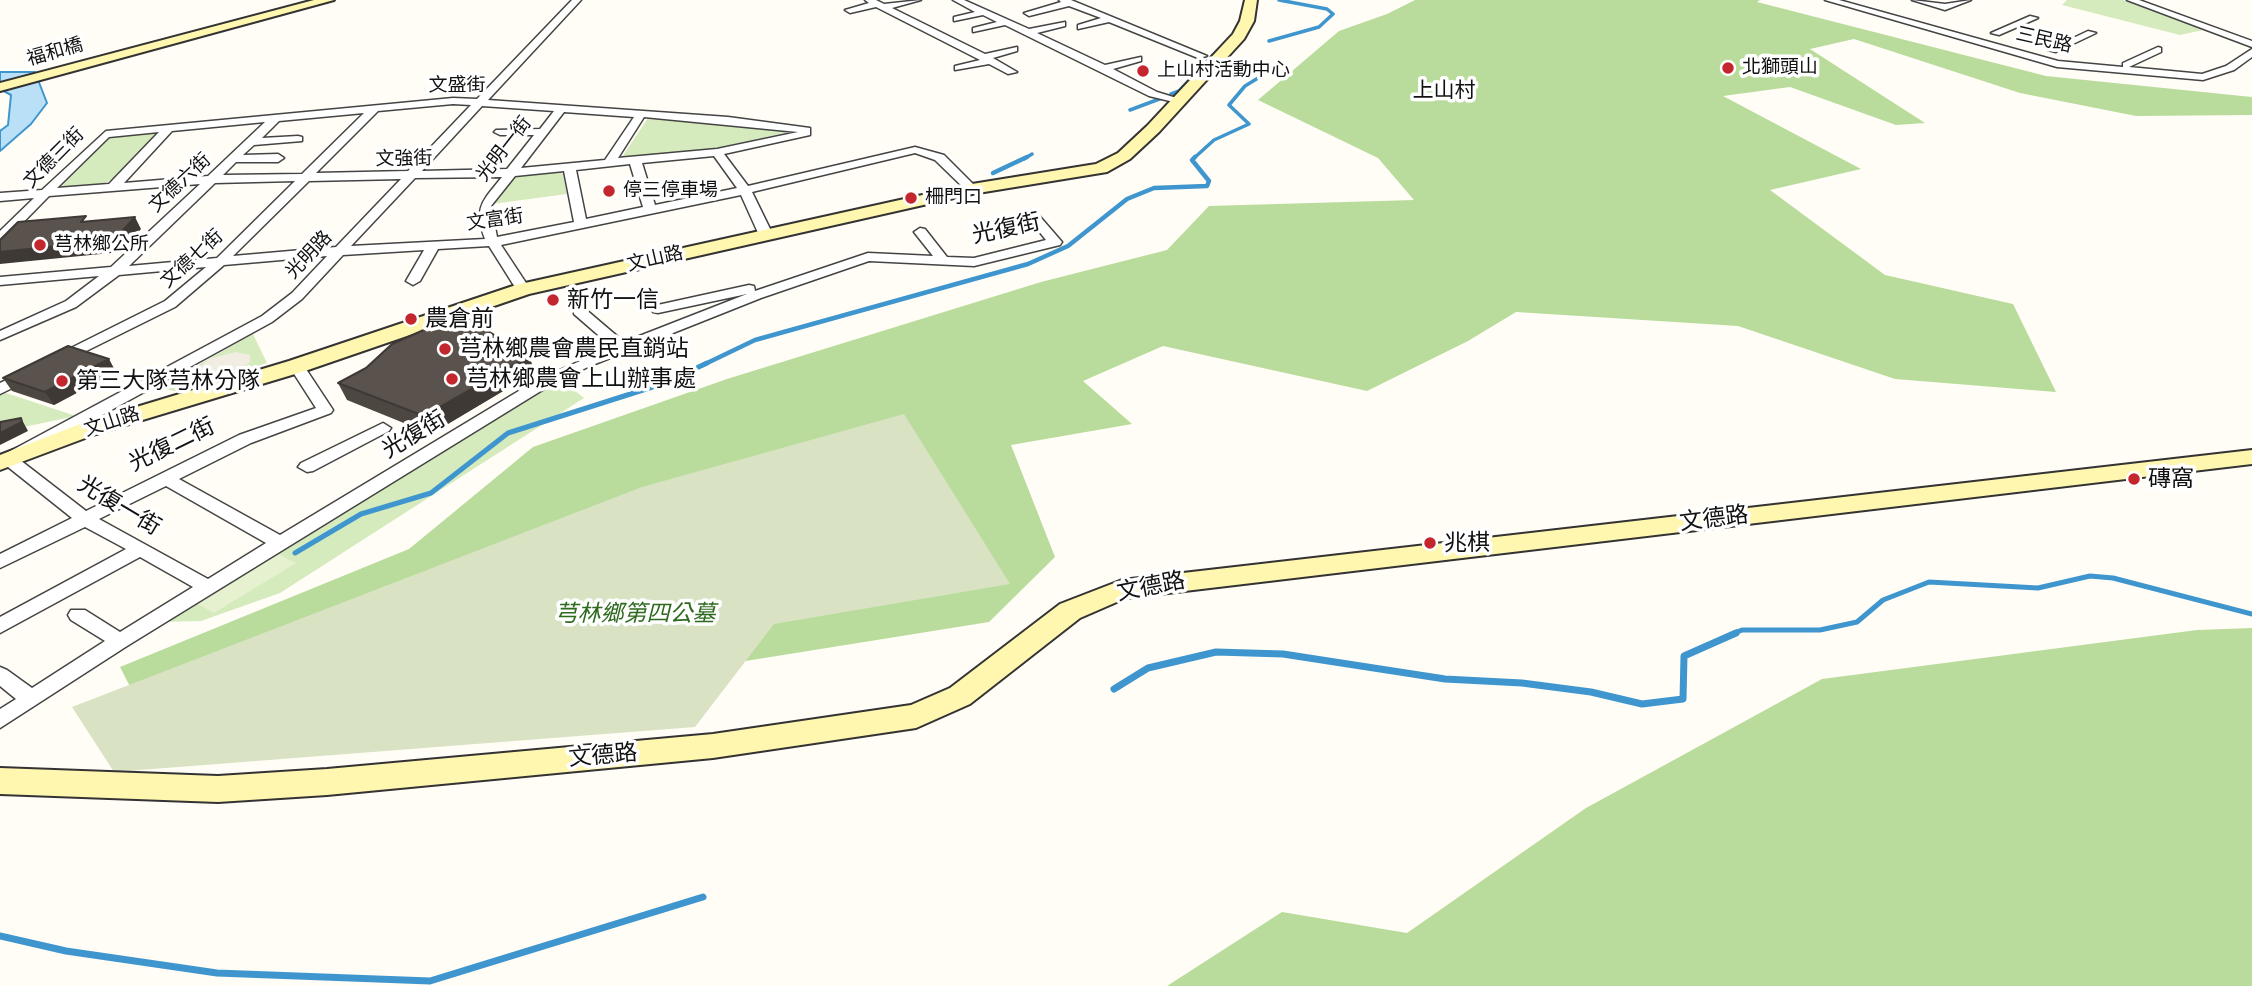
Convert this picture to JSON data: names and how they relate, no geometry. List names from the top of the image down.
{
  "streets": {
    "main road": ["福和橋", "文山路", "文德路"],
    "street": [
      "三民路",
      "文盛街",
      "光明一街",
      "文德三街",
      "文強街",
      "文德六街",
      "文富街",
      "光復街",
      "光明路",
      "文德七街",
      "光復二街",
      "光復一街"
    ]
  },
  "crossings": [
    ["文盛街", "光明一街"],
    ["文盛街", "文德三街"],
    ["文盛街", "文強街"],
    ["文盛街", "文德六街"],
    ["文盛街", "光明路"],
    ["文盛街", "文德七街"],
    ["光明一街", "文強街"],
    ["光明一街", "文富街"],
    ["光明一街", "文山路"],
    ["文德三街", "文強街"],
    ["文強街", "文德六街"],
    ["文強街", "光明路"],
    ["文強街", "文德七街"],
    ["文德六街", "文富街"],
    ["文富街", "光明路"],
    ["文富街", "文德七街"],
    ["文富街", "文山路"],
    ["光復街", "光復一街"],
    ["光明路", "文山路"],
    ["光明路", "光復一街"],
    ["文山路", "光復二街"],
    ["文山路", "光復一街"],
    ["光復二街", "光復一街"]
  ],
  "districts": ["上山村"],
  "parks": ["芎林鄉第四公墓"],
  "places": [
    "北獅頭山",
    "上山村活動中心",
    "停三停車場",
    "柵門口",
    "芎林鄉公所",
    "新竹一信",
    "農倉前",
    "芎林鄉農會農民直銷站",
    "芎林鄉農會上山辦事處",
    "第三大隊芎林分隊",
    "磚窩",
    "兆棋"
  ]
}
